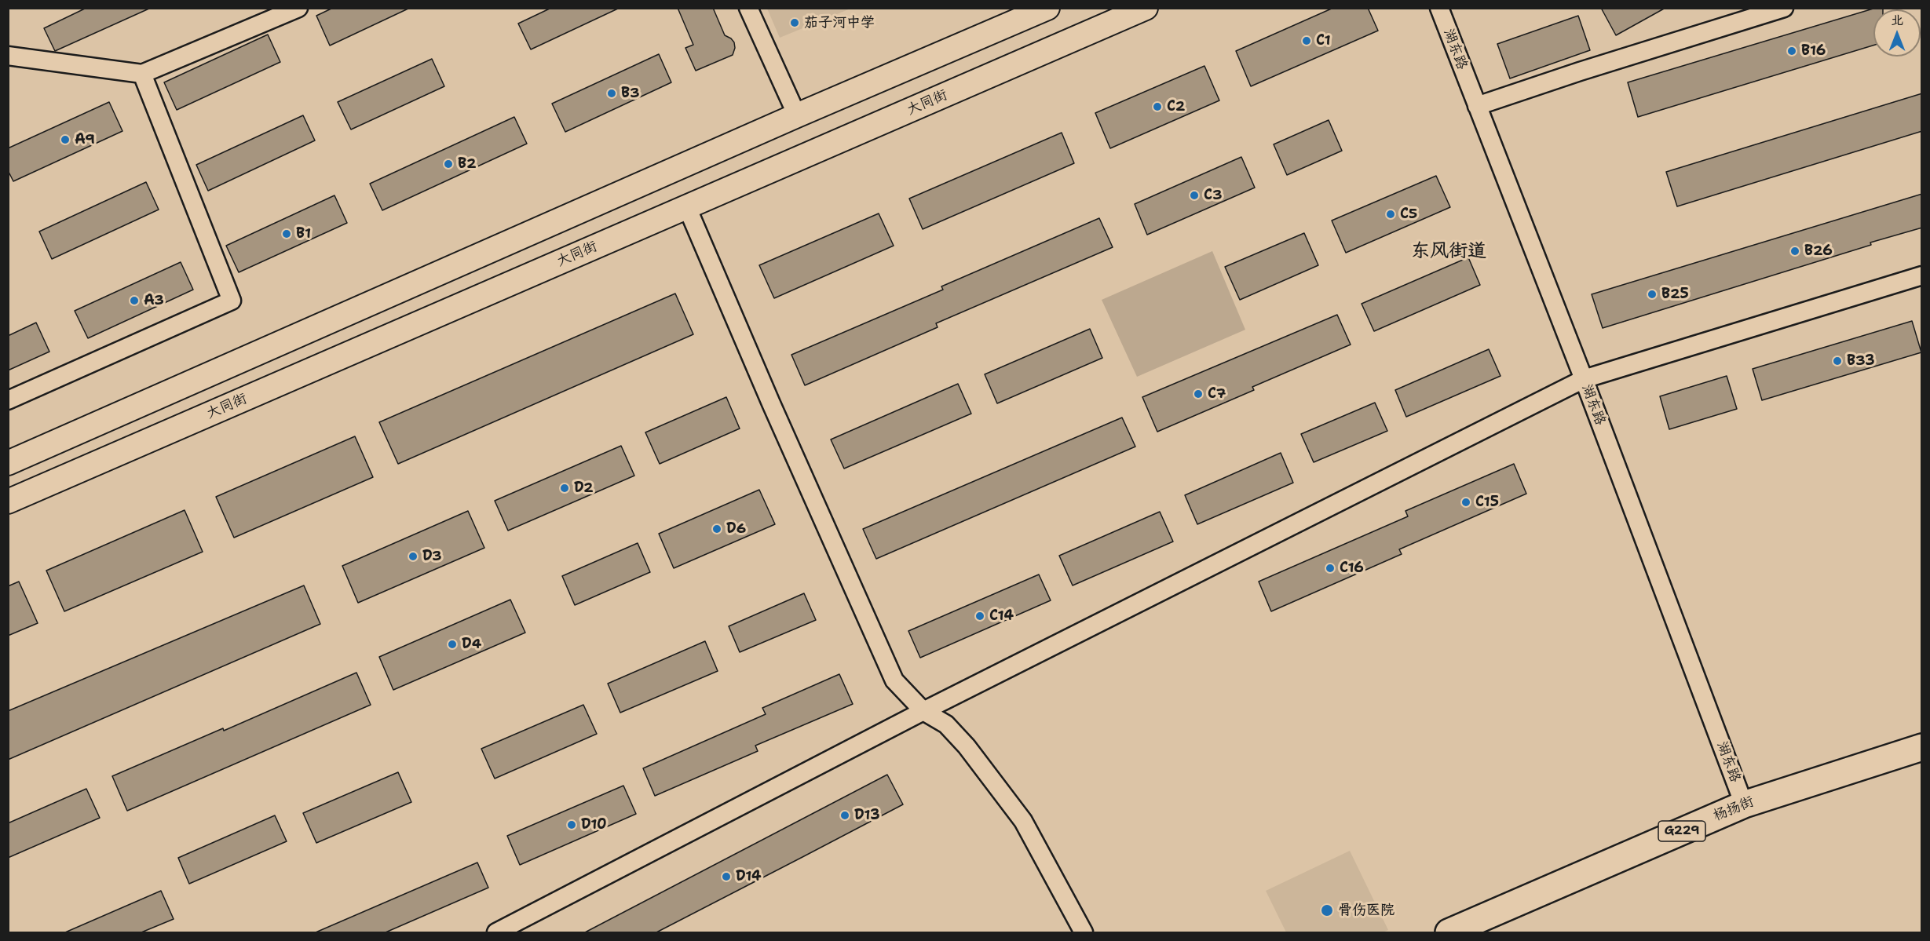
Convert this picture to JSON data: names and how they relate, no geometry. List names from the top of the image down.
{
  "streets": {
    "highway": ["杨扬街", "G229"],
    "main road": ["大同街"],
    "street": ["湖东路"]
  },
  "crossings": [
    ["湖东路", "杨扬街"]
  ],
  "districts": ["东风街道"],
  "places": [
    "茄子河中学",
    "C1",
    "B16",
    "B3",
    "C2",
    "A9",
    "B2",
    "C3",
    "C5",
    "B1",
    "B26",
    "B25",
    "A3",
    "B33",
    "C7",
    "D2",
    "C15",
    "D6",
    "D3",
    "C16",
    "C14",
    "D4",
    "D13",
    "D10",
    "D14",
    "骨伤医院"
  ],
  "north": "top"
}
